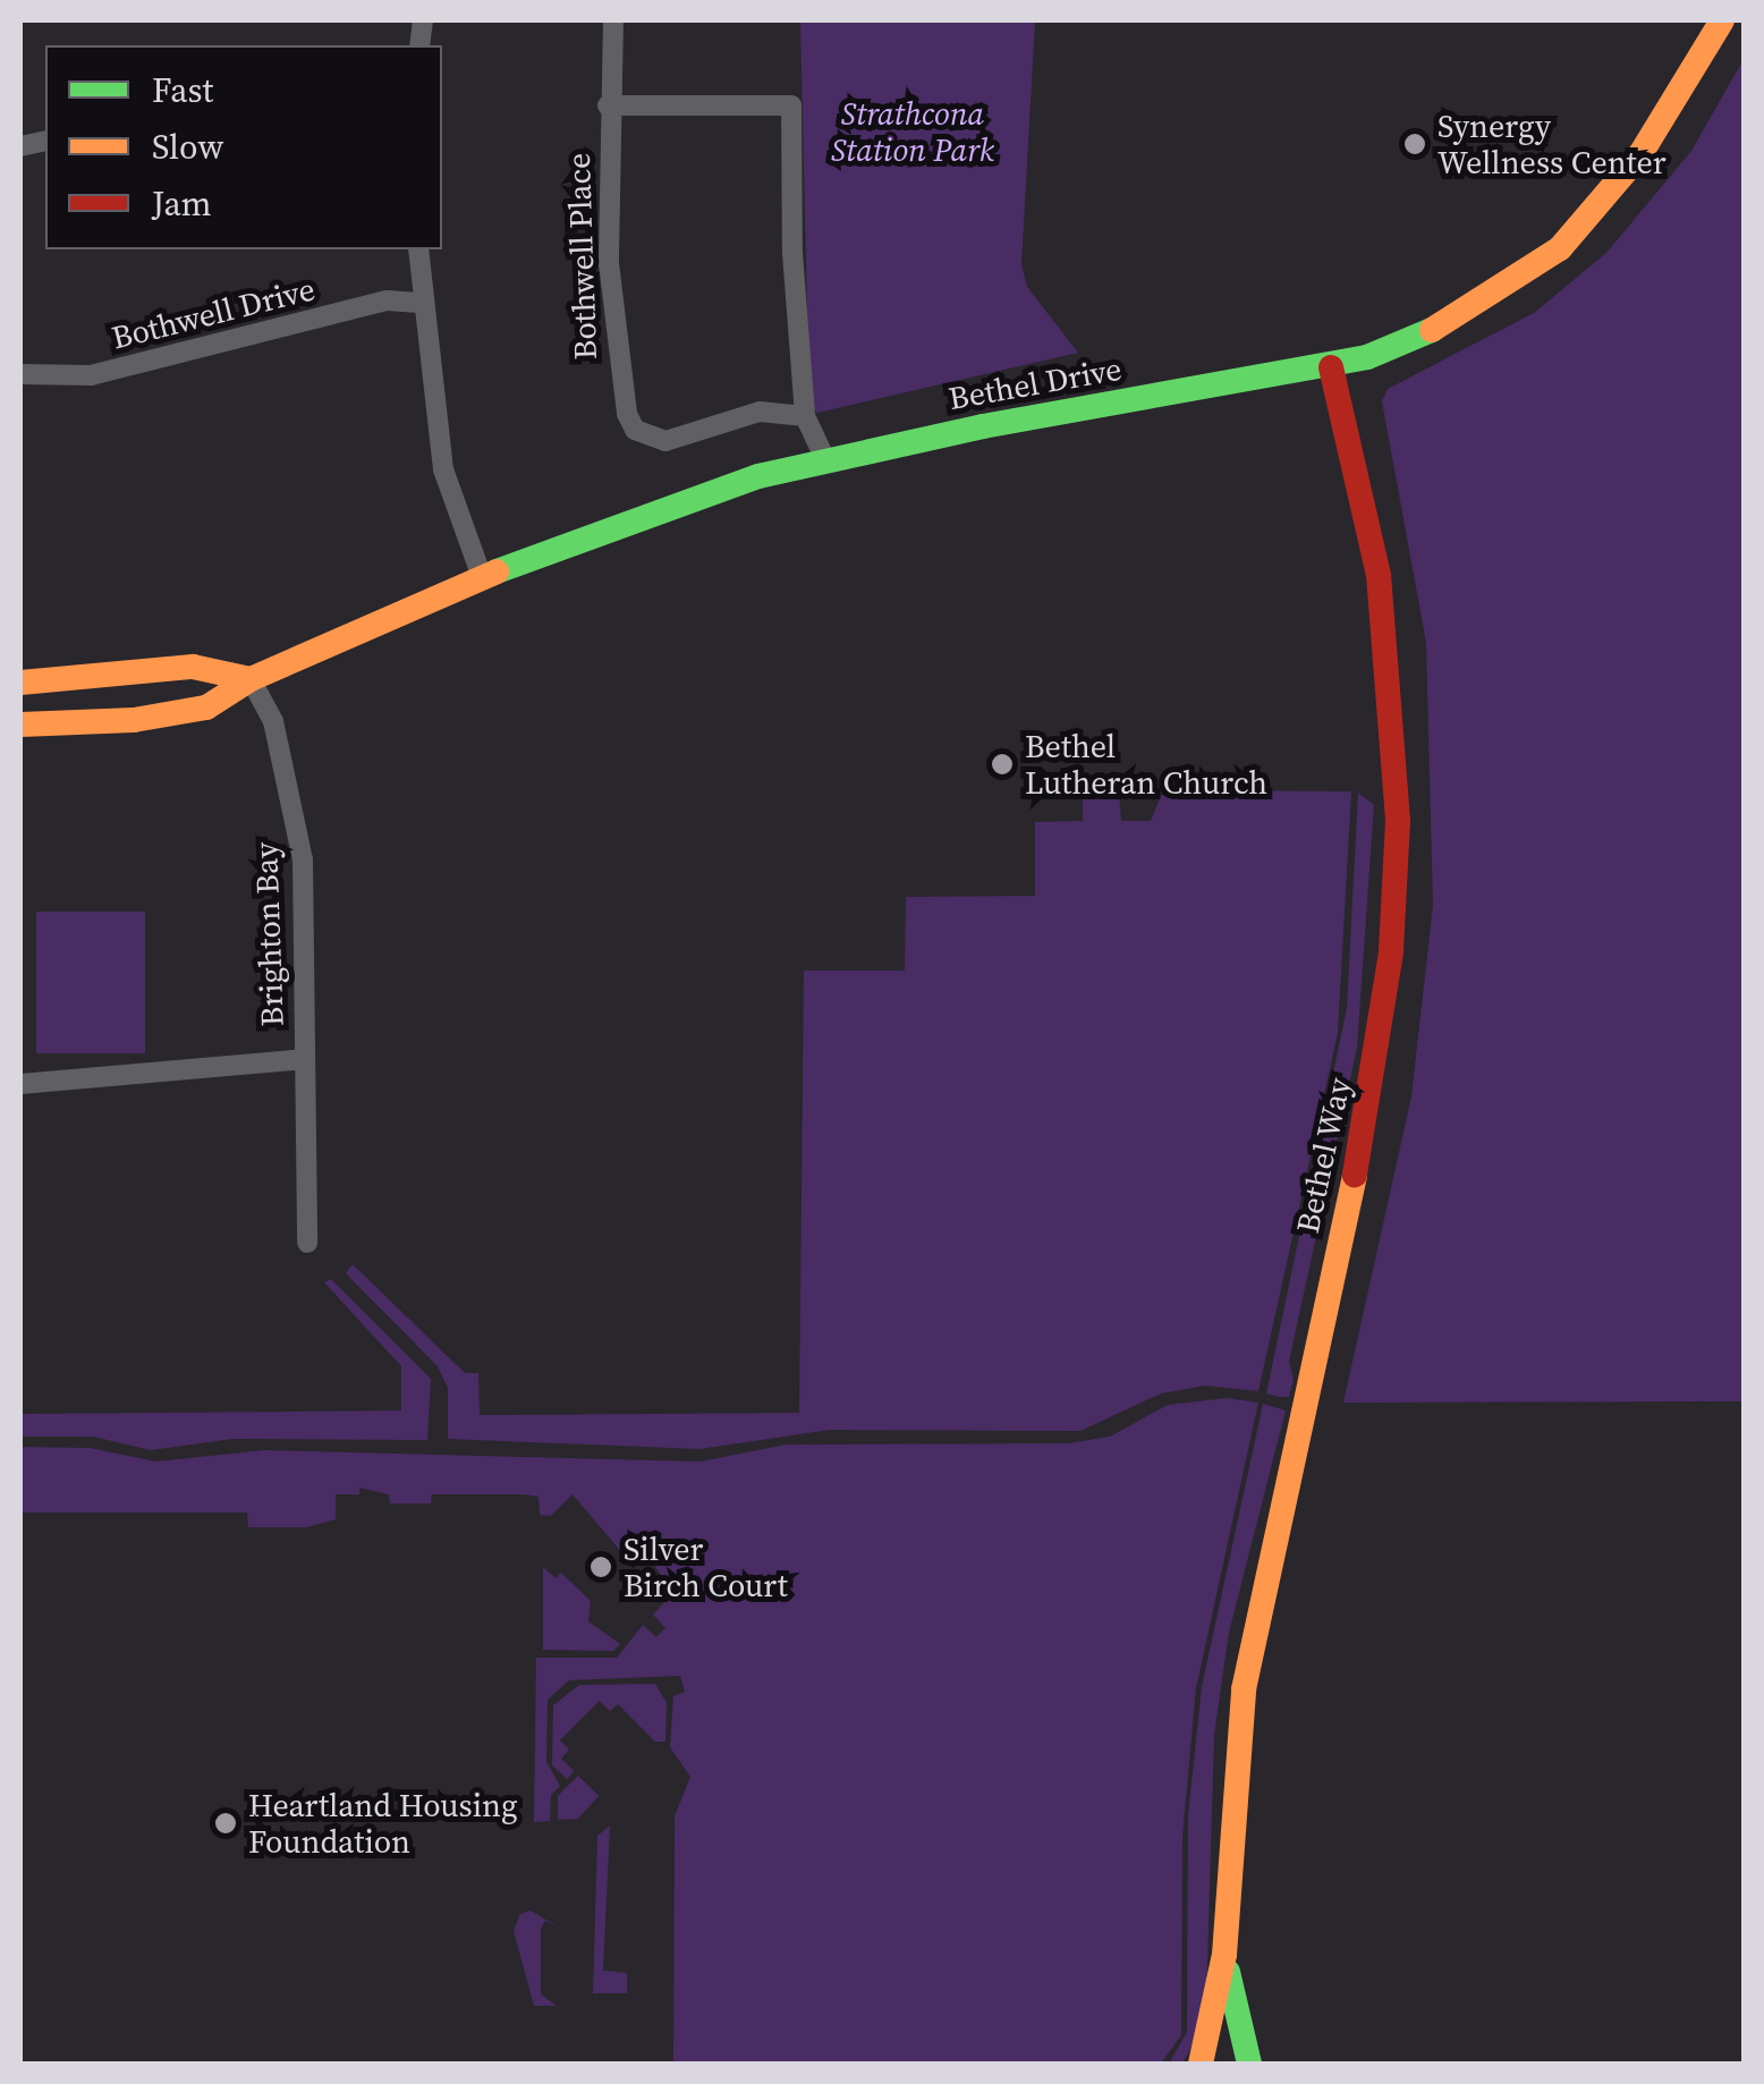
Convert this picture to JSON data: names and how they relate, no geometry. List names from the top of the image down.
{
  "streets": {
    "street": [
      "Bothwell Place",
      "Bothwell Drive",
      "Bethel Drive",
      "Brighton Bay",
      "Bethel Way"
    ]
  },
  "crossings": [
    ["Bethel Drive", "Brighton Bay"],
    ["Bethel Drive", "Bethel Way"]
  ],
  "parks": ["Strathcona Station Park"],
  "places": [
    "Synergy Wellness Center",
    "Bethel Lutheran Church",
    "Silver Birch Court",
    "Heartland Housing Foundation"
  ],
  "legend": ["Fast", "Slow", "Jam"]
}
